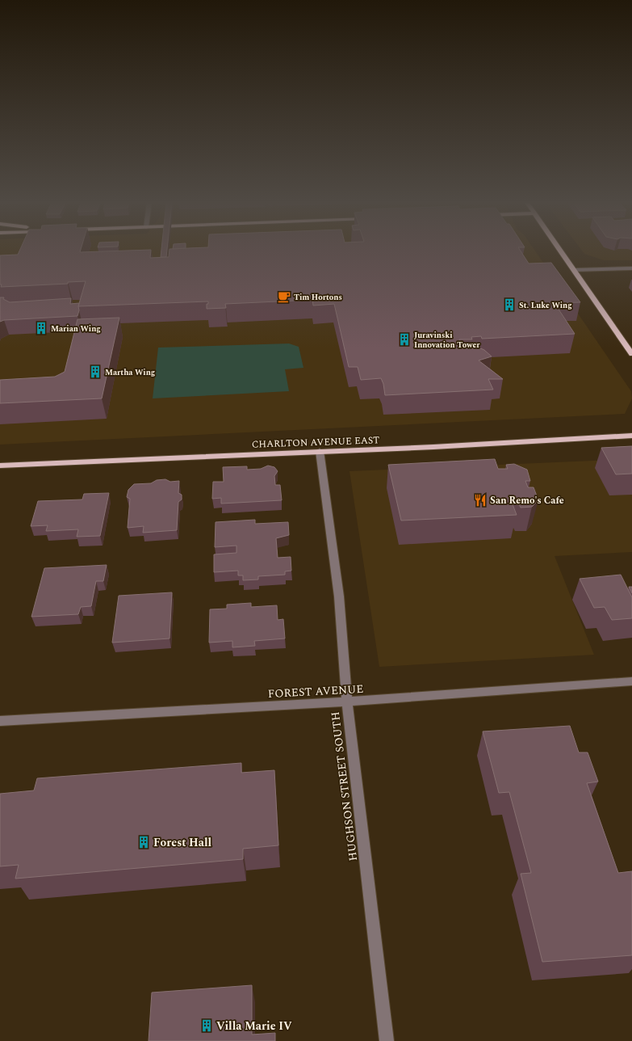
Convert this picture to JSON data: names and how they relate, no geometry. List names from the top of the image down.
{
  "streets": {
    "main road": ["CHARLTON AVENUE EAST"],
    "street": ["FOREST AVENUE", "HUGHSON STREET SOUTH"]
  },
  "crossings": [
    ["CHARLTON AVENUE EAST", "HUGHSON STREET SOUTH"],
    ["FOREST AVENUE", "HUGHSON STREET SOUTH"]
  ],
  "places": {
    "cafe": ["Tim Hortons"],
    "building": [
      "St. Luke Wing",
      "Marian Wing",
      "Juravinski Innovation Tower",
      "Martha Wing",
      "Forest Hall",
      "Villa Marie IV"
    ],
    "restaurant": ["San Remo's Cafe"]
  }
}
